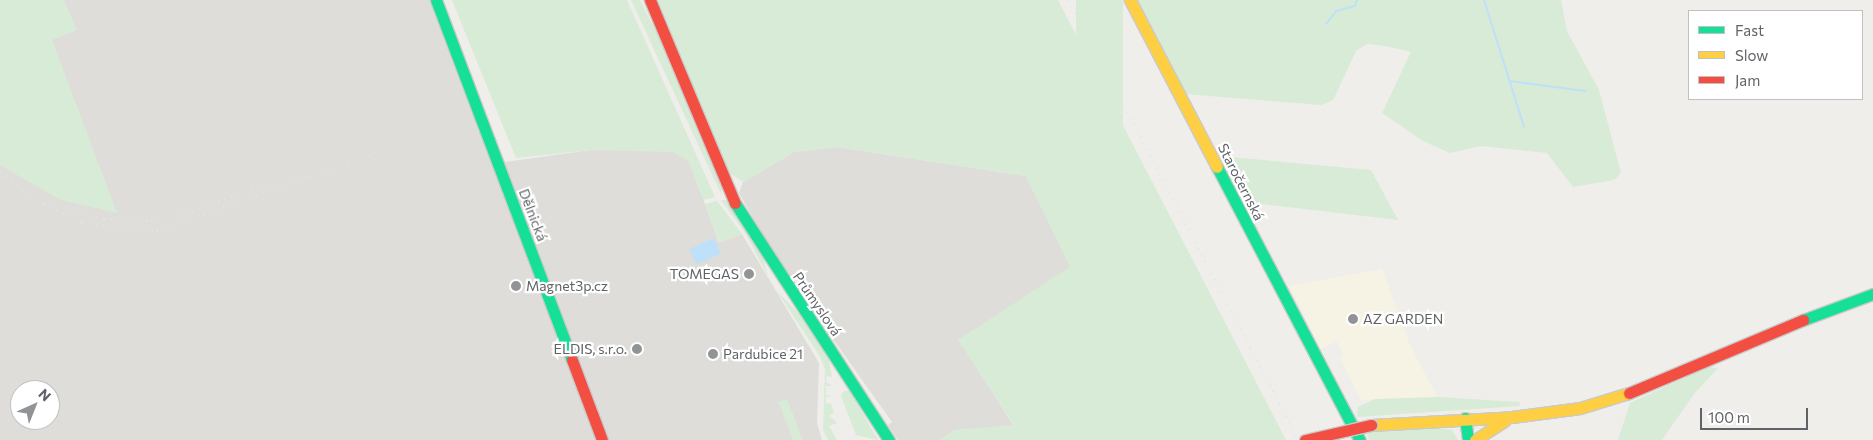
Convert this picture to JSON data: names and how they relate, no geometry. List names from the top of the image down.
{
  "streets": {
    "main road": ["Staročernská", "Dělnická", "Průmyslová"]
  },
  "places": [
    "TOMEGAS",
    "Magnet3p.cz",
    "AZ GARDEN",
    "ELDIS, s.r.o.",
    "Pardubice 21"
  ],
  "legend": ["Fast", "Slow", "Jam"],
  "scale_bar": "100 m",
  "north": "top right"
}
